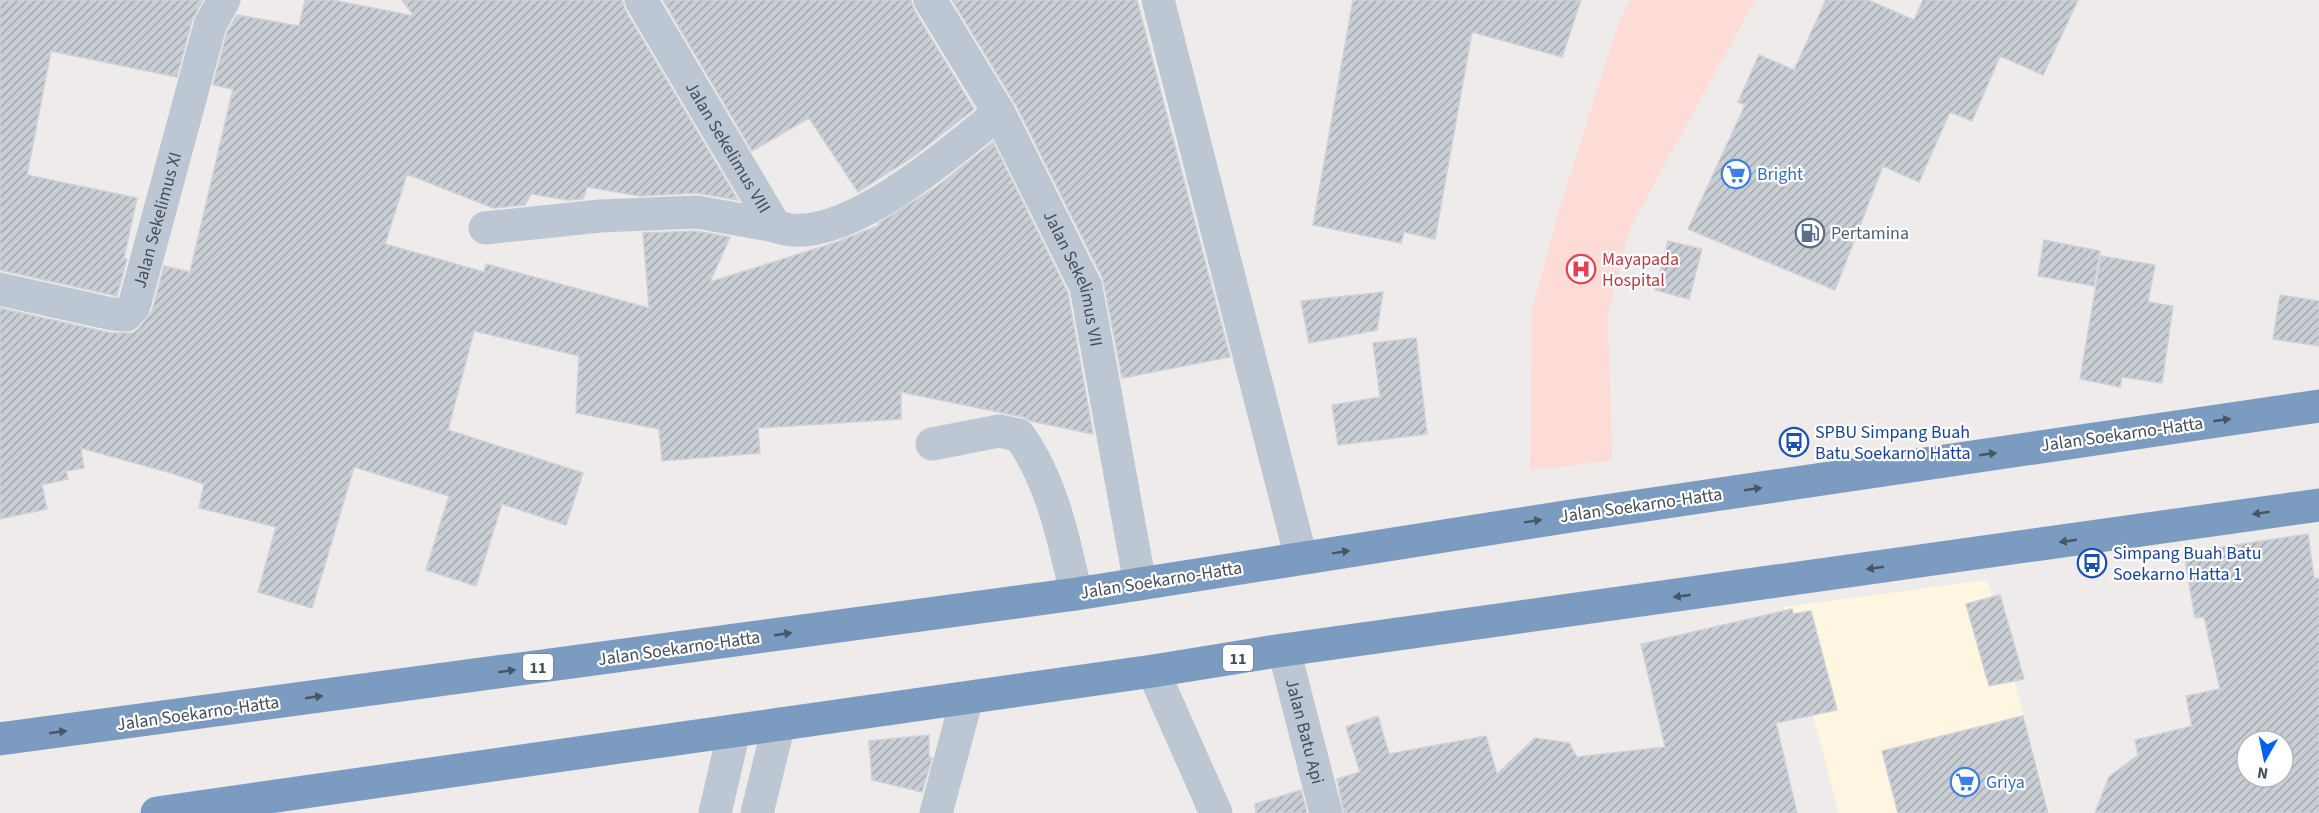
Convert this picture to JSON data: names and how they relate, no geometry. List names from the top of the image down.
{
  "streets": {
    "highway": ["Jalan Soekarno-Hatta", "11"],
    "street": [
      "Jalan Sekelimus VIII",
      "Jalan Sekelimus XI",
      "Jalan Sekelimus VII",
      "Jalan Batu Api"
    ]
  },
  "crossings": [
    ["Jalan Sekelimus VIII", "Jalan Sekelimus VII"],
    ["Jalan Sekelimus VII", "Jalan Soekarno-Hatta"],
    ["11", "Jalan Batu Api"]
  ],
  "places": {
    "supermarket": ["Bright", "Griya"],
    "fuel station": ["Pertamina"],
    "hospital": ["Mayapada Hospital"],
    "bus stop": ["SPBU Simpang Buah Batu Soekarno Hatta", "Simpang Buah Batu Soekarno Hatta 1"]
  },
  "north": "bottom"
}
